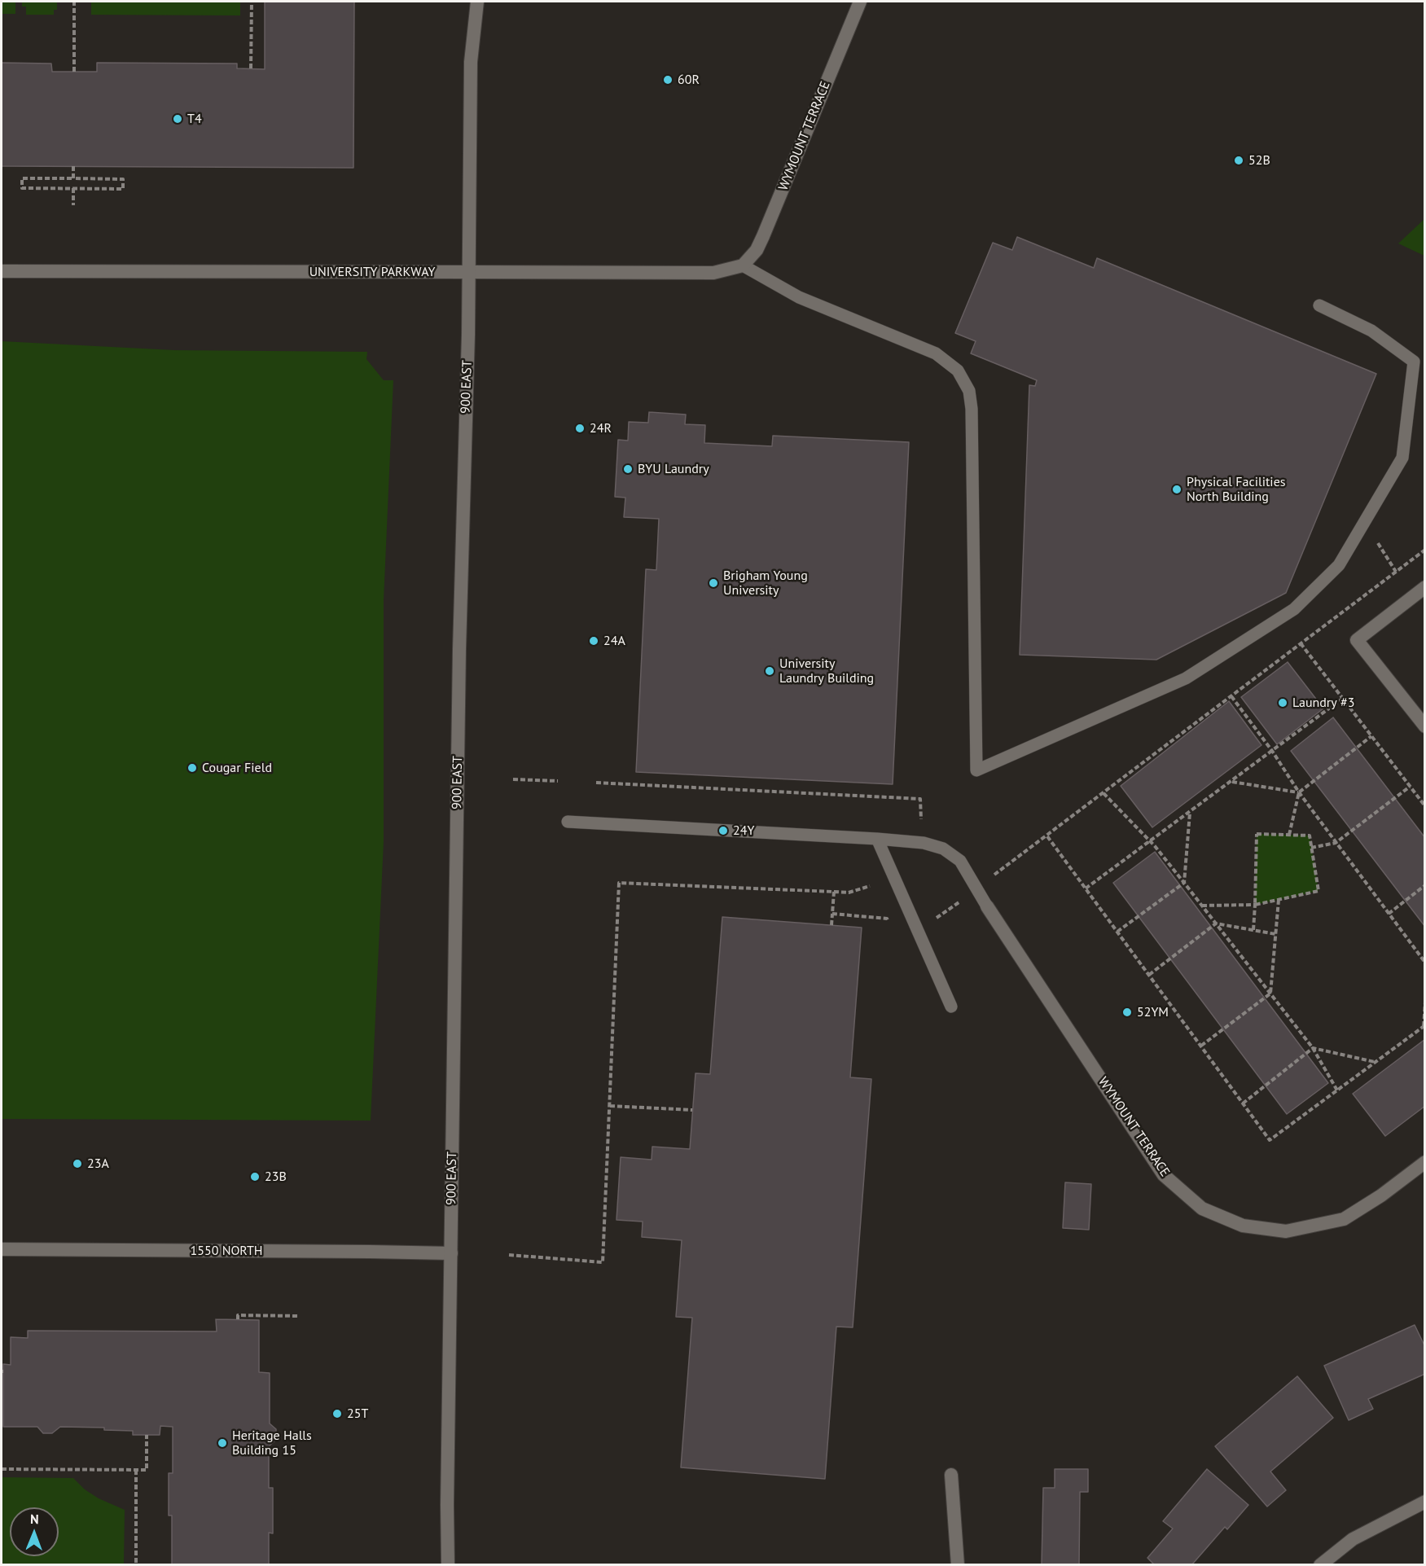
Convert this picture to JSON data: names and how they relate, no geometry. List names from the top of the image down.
{
  "streets": {
    "street": [
      "WYMOUNT TERRACE",
      "UNIVERSITY PARKWAY",
      "900 EAST",
      "1550 NORTH"
    ]
  },
  "crossings": [
    ["WYMOUNT TERRACE", "UNIVERSITY PARKWAY"],
    ["UNIVERSITY PARKWAY", "900 EAST"],
    ["900 EAST", "1550 NORTH"]
  ],
  "places": [
    "60R",
    "T4",
    "52B",
    "24R",
    "BYU Laundry",
    "Physical Facilities North Building",
    "Brigham Young University",
    "24A",
    "University Laundry Building",
    "Laundry #3",
    "Cougar Field",
    "24Y",
    "52YM",
    "23A",
    "23B",
    "25T",
    "Heritage Halls Building 15"
  ],
  "north": "top"
}
